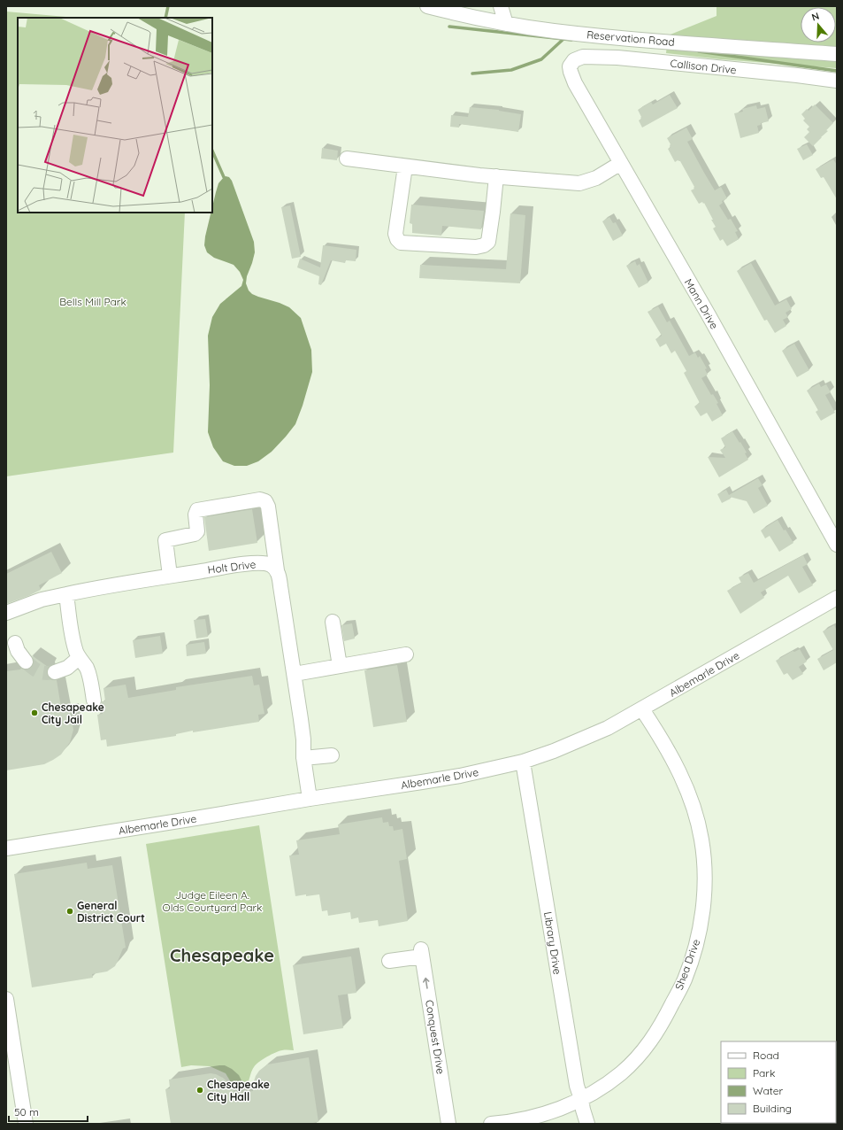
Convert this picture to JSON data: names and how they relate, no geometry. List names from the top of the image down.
{
  "streets": {
    "street": [
      "Reservation Road",
      "Callison Drive",
      "Mann Drive",
      "Holt Drive",
      "Albemarle Drive",
      "Library Drive",
      "Shea Drive",
      "Conquest Drive"
    ]
  },
  "crossings": [
    ["Callison Drive", "Mann Drive"],
    ["Albemarle Drive", "Library Drive"],
    ["Albemarle Drive", "Shea Drive"],
    ["Library Drive", "Shea Drive"]
  ],
  "one_way": ["Conquest Drive"],
  "districts": ["Chesapeake"],
  "parks": ["Bells Mill Park", "Judge Eileen A. Olds Courtyard Park"],
  "places": ["Chesapeake City Jail", "General District Court", "Chesapeake City Hall"],
  "legend": [
    "Road",
    "Park",
    "Water",
    "Building"
  ],
  "scale_bar": "50 m",
  "north": "top"
}
